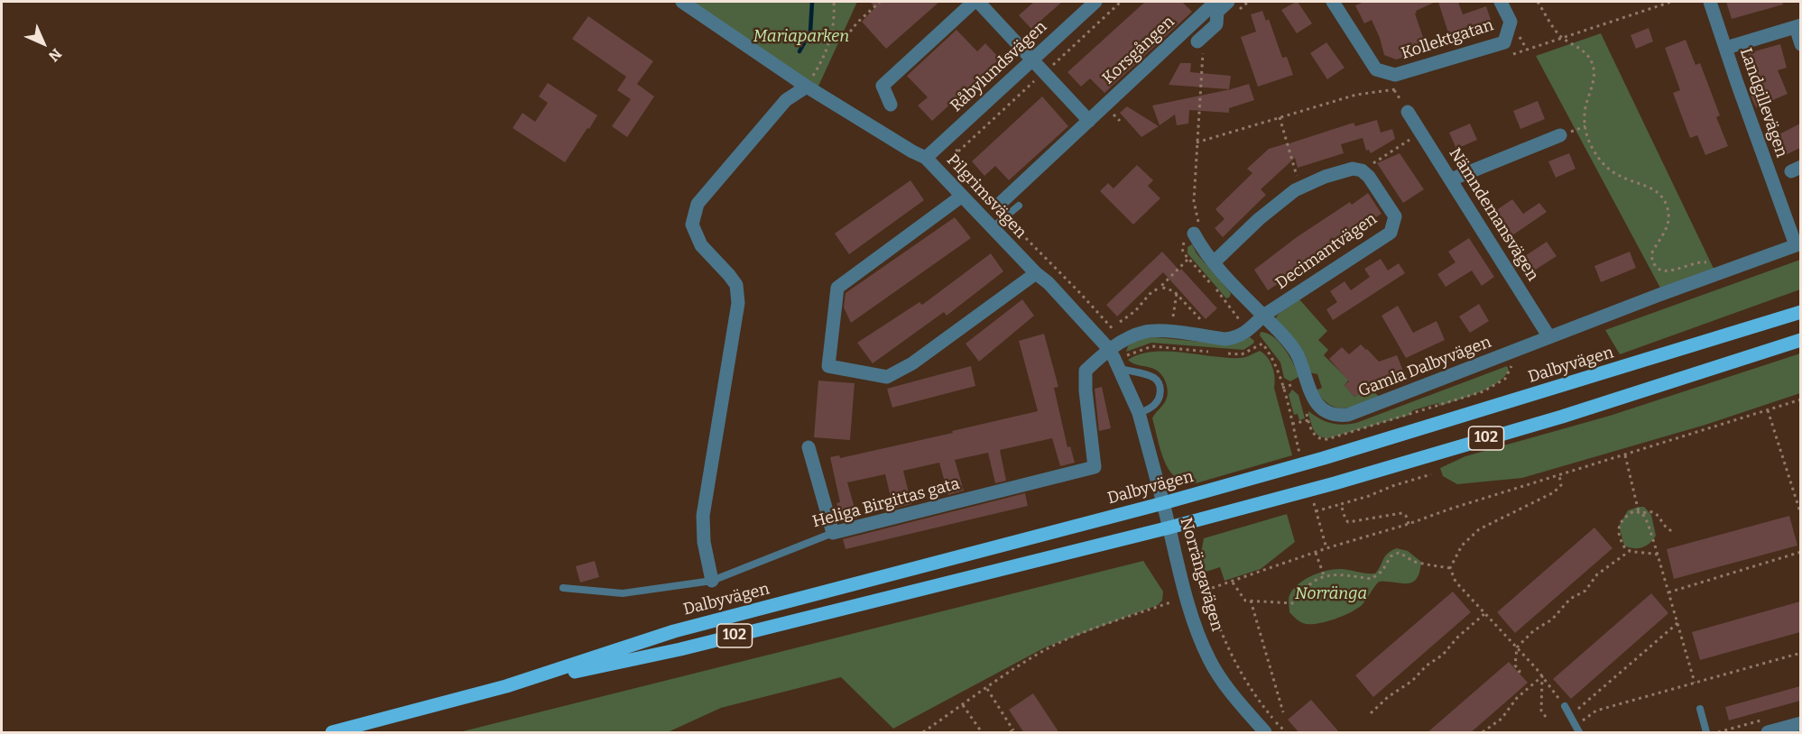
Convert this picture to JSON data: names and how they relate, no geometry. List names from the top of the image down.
{
  "streets": {
    "main road": ["Dalbyvägen", "102"],
    "street": [
      "Kollektgatan",
      "Korsgången",
      "Råbylundsvägen",
      "Landgillevägen",
      "Pilgrimsvägen",
      "Nämndemansvägen",
      "Decimantvägen",
      "Gamla Dalbyvägen",
      "Heliga Birgittas gata",
      "Norrängavägen"
    ]
  },
  "crossings": [
    ["Råbylundsvägen", "Pilgrimsvägen"],
    ["Landgillevägen", "Gamla Dalbyvägen"],
    ["Pilgrimsvägen", "Dalbyvägen"],
    ["Pilgrimsvägen", "Heliga Birgittas gata"],
    ["Pilgrimsvägen", "Norrängavägen"],
    ["Nämndemansvägen", "Gamla Dalbyvägen"],
    ["Decimantvägen", "Gamla Dalbyvägen"],
    ["Dalbyvägen", "Norrängavägen"]
  ],
  "parks": ["Mariaparken", "Norränga"],
  "north": "bottom right"
}
